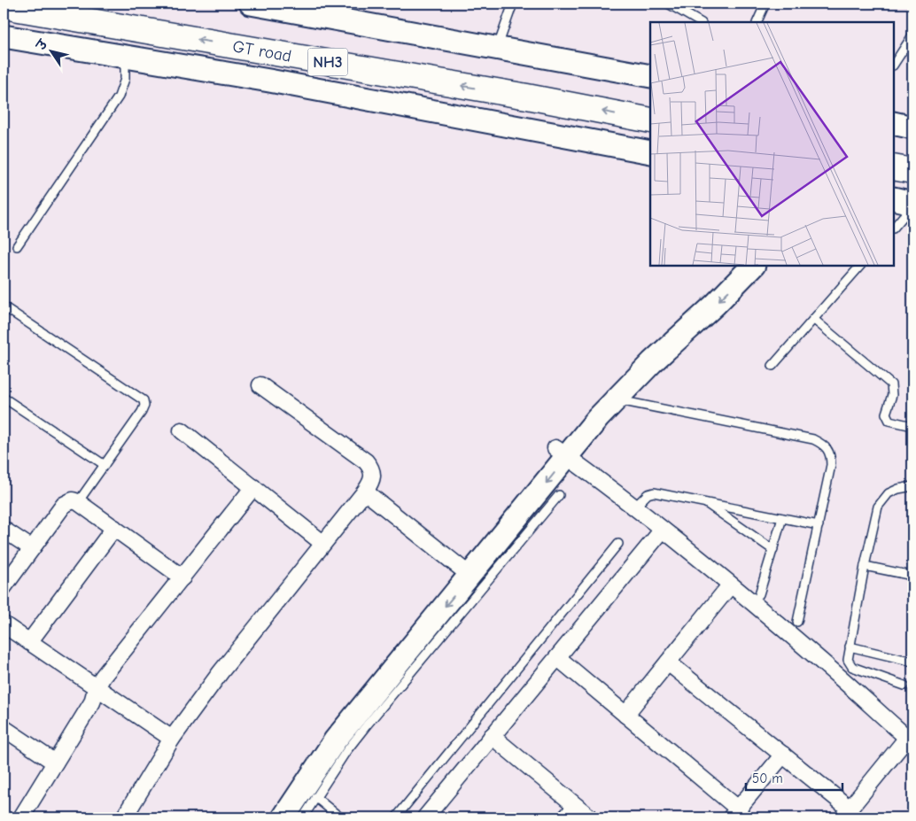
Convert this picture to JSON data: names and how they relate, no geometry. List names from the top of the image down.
{
  "streets": {
    "highway": ["GT road", "NH3"]
  },
  "scale_bar": "50 m",
  "north": "top left"
}
